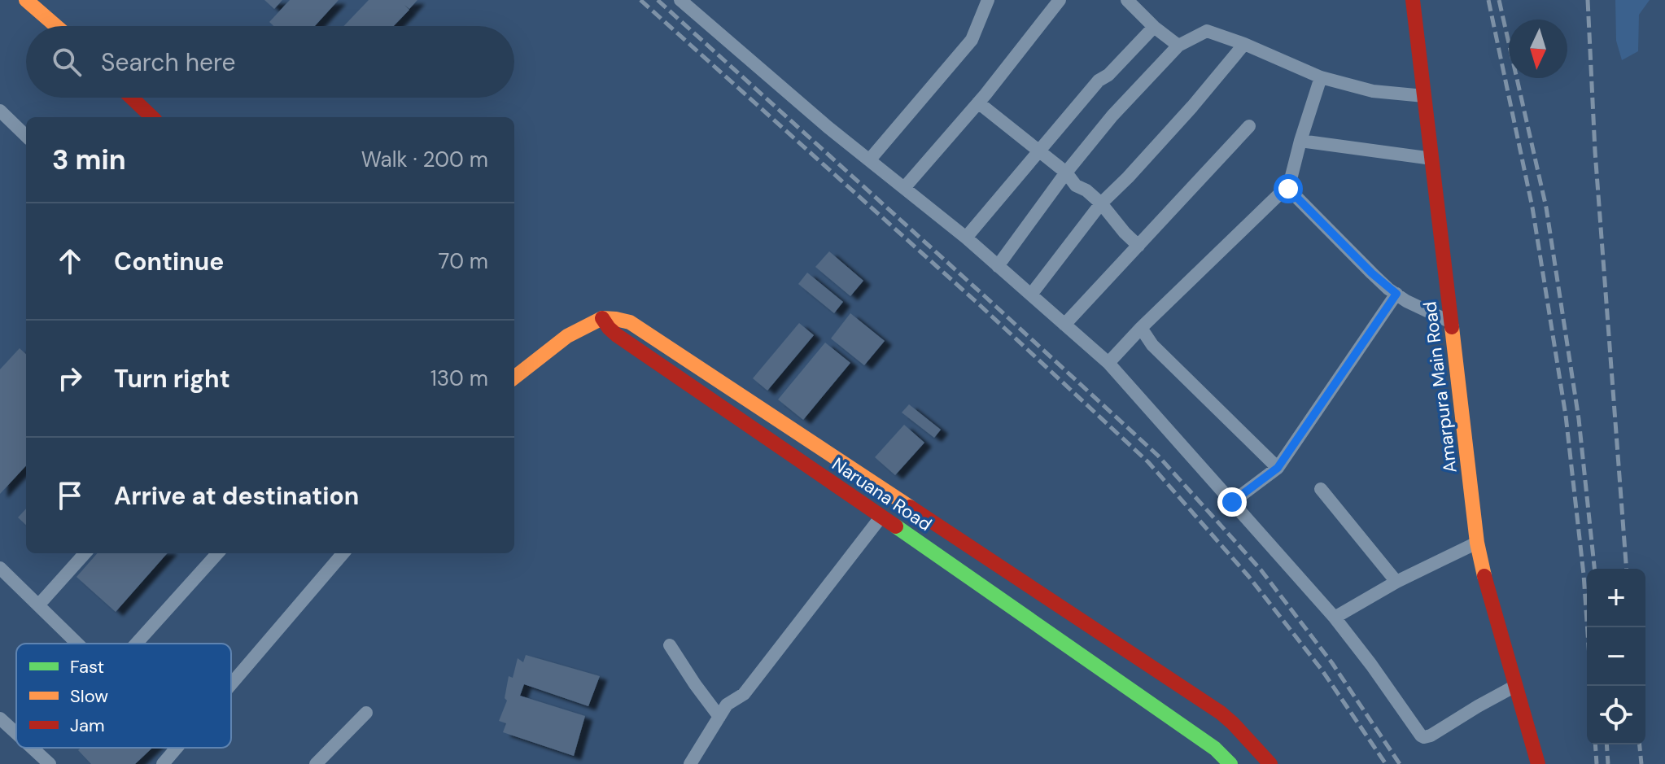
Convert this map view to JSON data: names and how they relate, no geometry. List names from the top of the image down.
{
  "streets": {
    "street": ["Amarpura Main Road", "Naruana Road"]
  },
  "legend": ["Fast", "Slow", "Jam"],
  "north": "bottom",
  "page": {
    "search": "Search here",
    "heading": ["3 min", "Walk · 200 m"],
    "list": [
      ["Continue", "70 m"],
      ["Turn right", "130 m"],
      "Arrive at destination"
    ],
    "map_buttons": ["+", "−"]
  }
}
